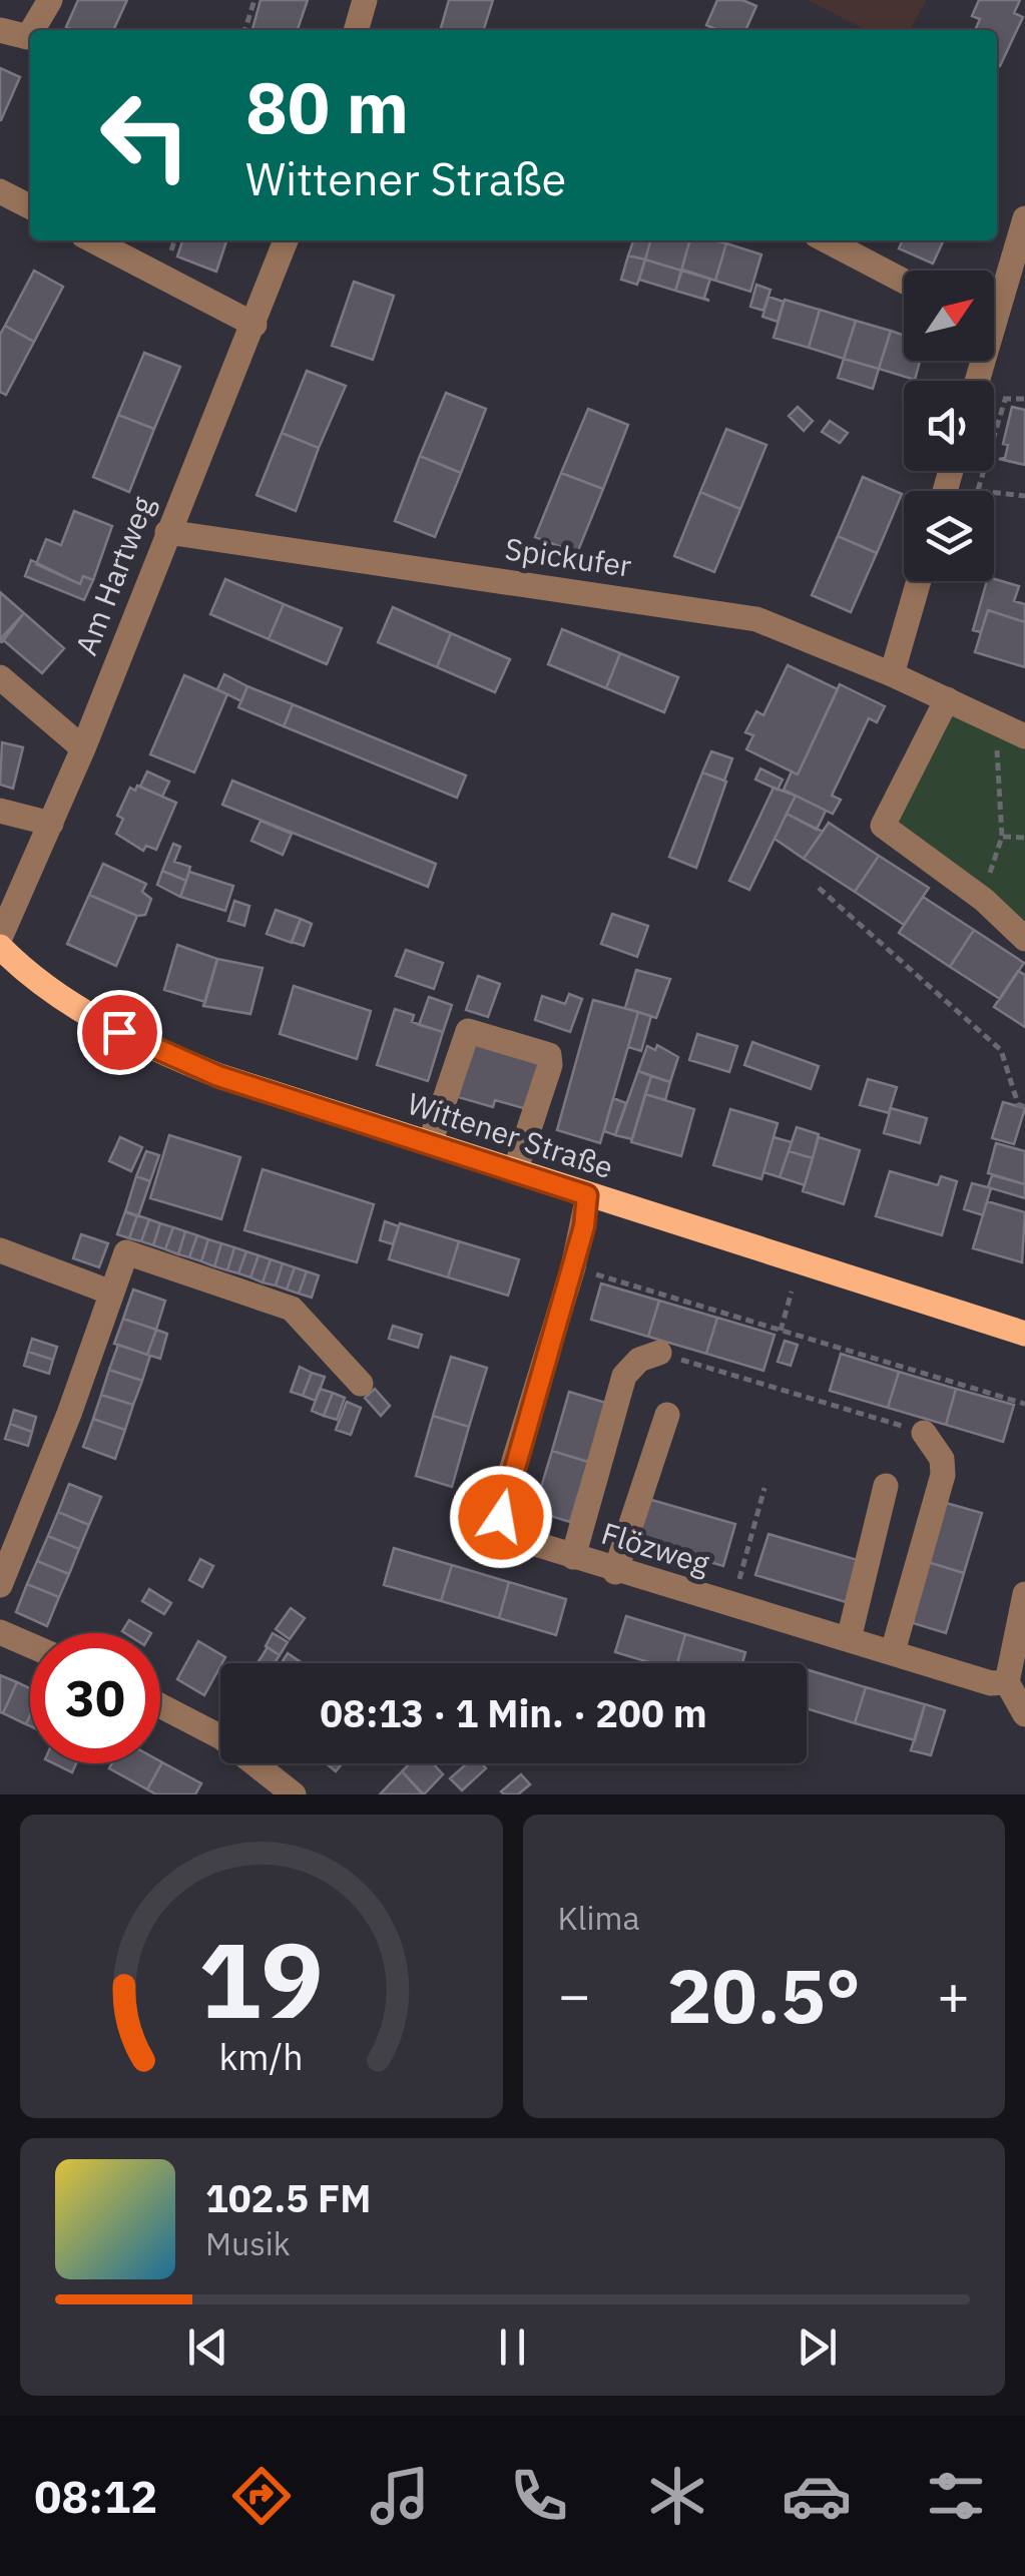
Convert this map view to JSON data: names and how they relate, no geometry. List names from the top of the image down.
{
  "streets": {
    "main road": ["Wittener Straße"],
    "street": ["Spickufer", "Am Hartweg", "Flözweg"]
  },
  "crossings": [
    ["Spickufer", "Am Hartweg"],
    ["Wittener Straße", "Flözweg"]
  ],
  "north": "top right",
  "page": {
    "turn": ["80 m", "Wittener Straße"],
    "limit": "30",
    "trip": "08:13 · 1 Min. · 200 m",
    "tile": "Klima",
    "heat": ["−", "20.5°", "+"],
    "song": ["102.5 FM", "Musik"],
    "tabs": "08:12",
    "gauge": ["19", "km/h"]
  }
}
